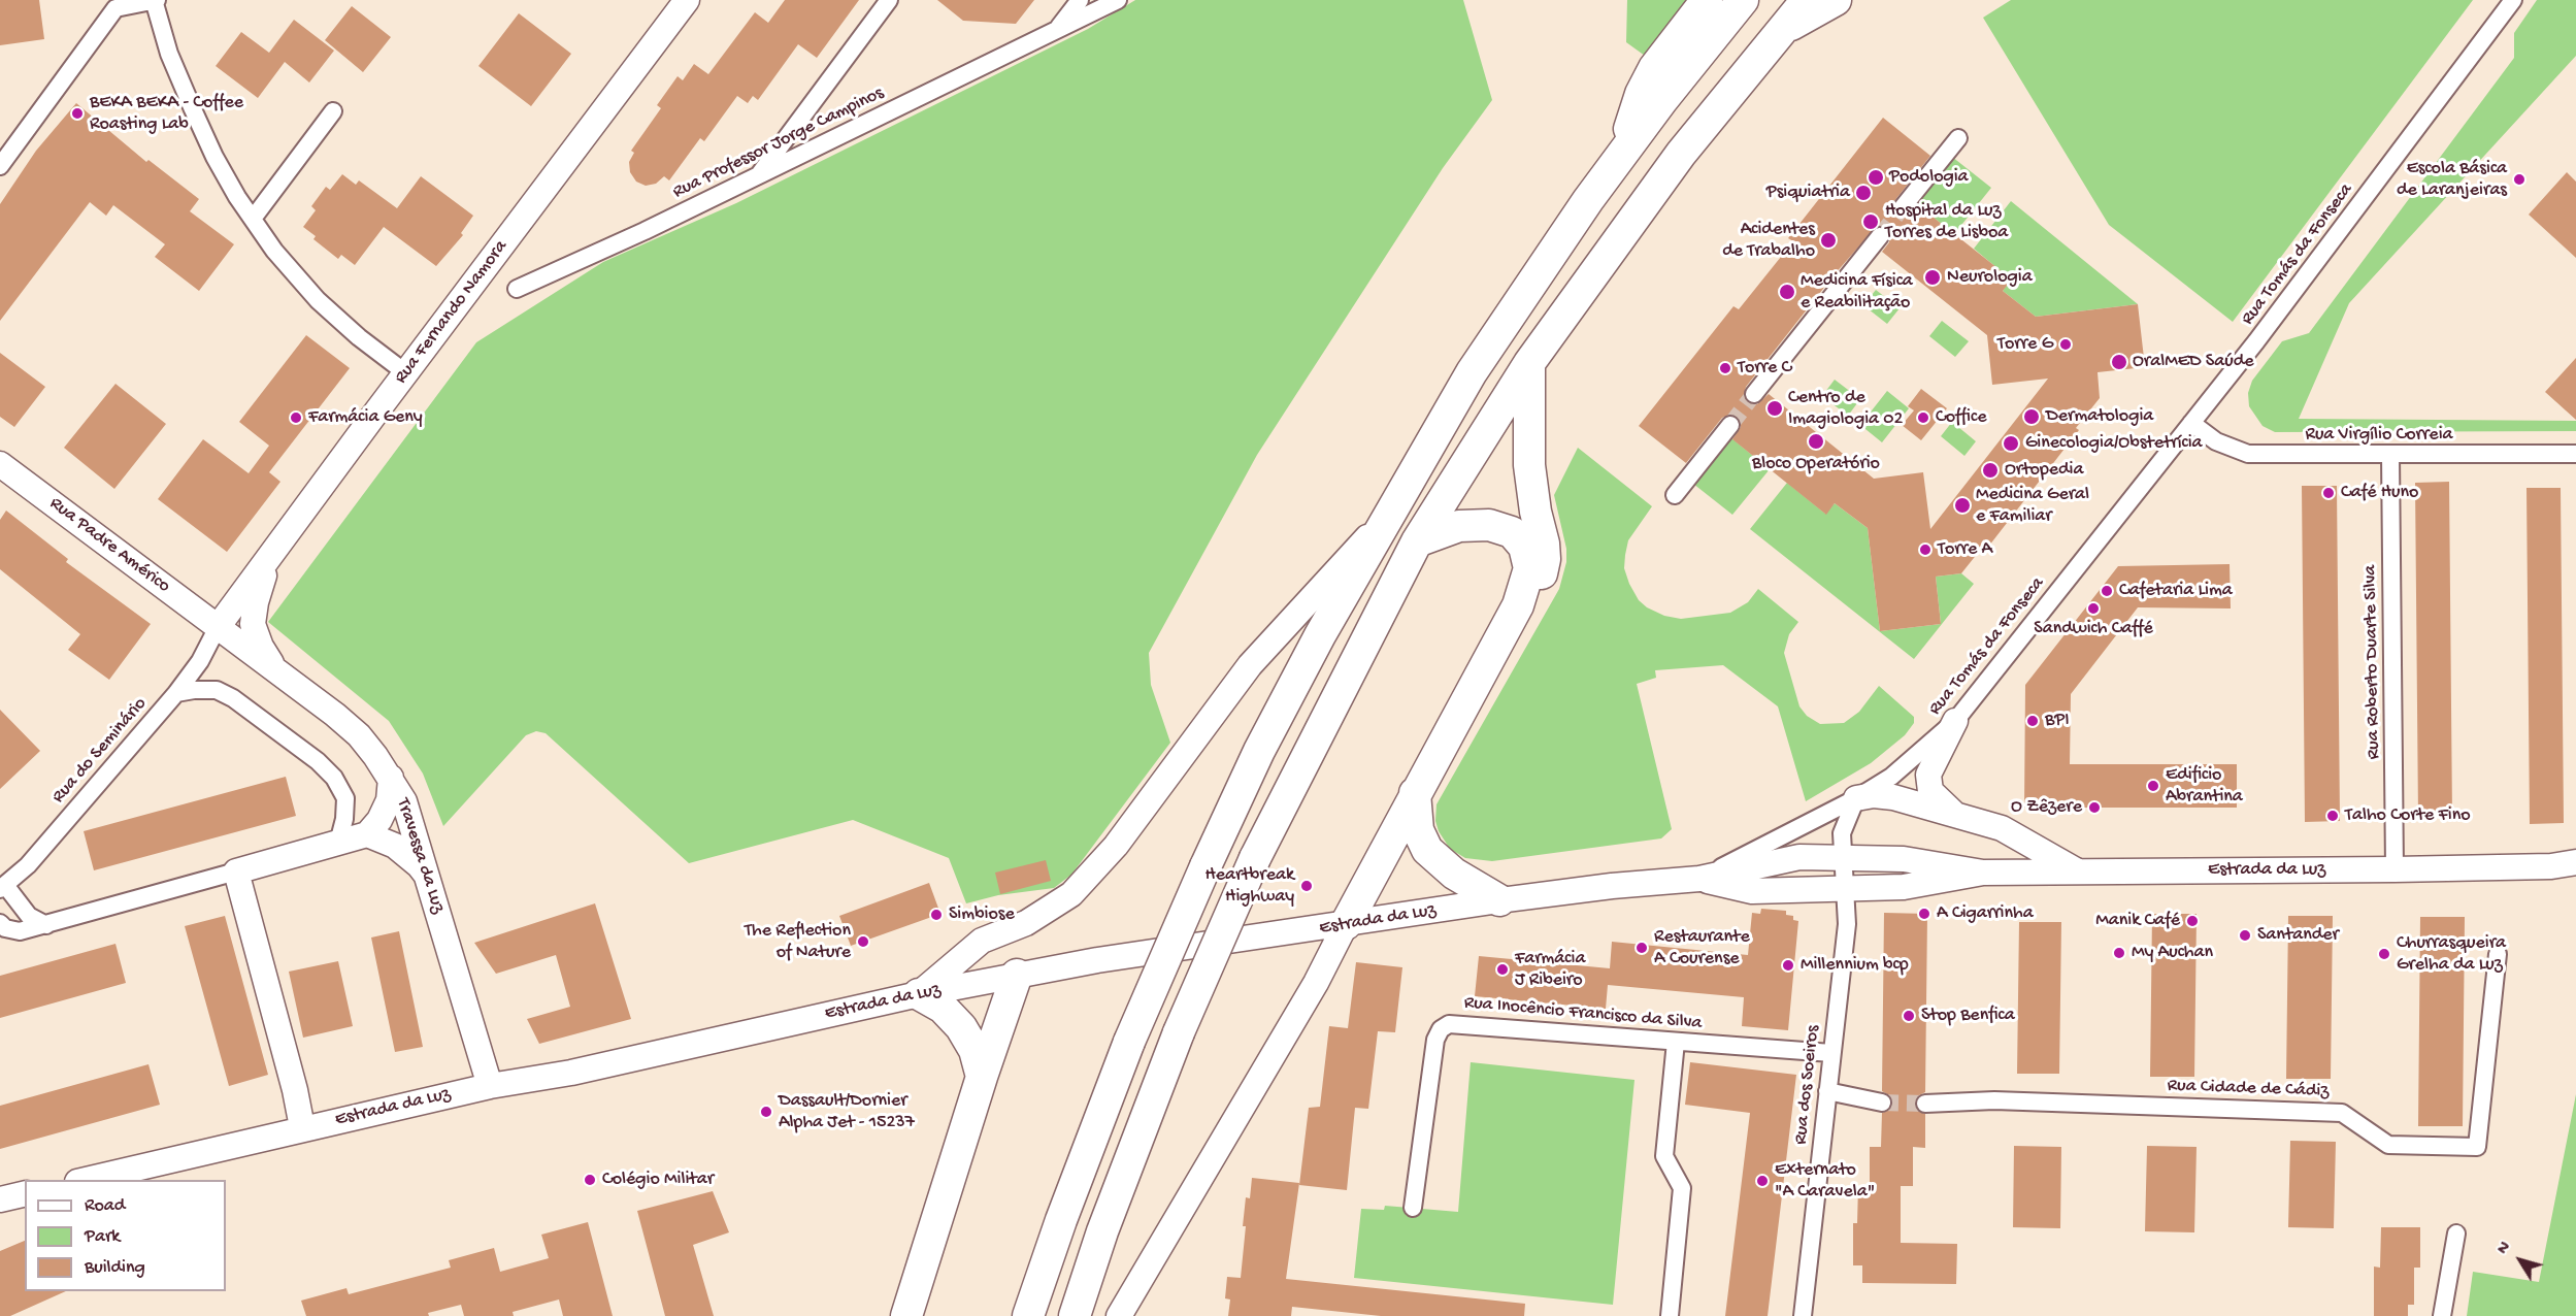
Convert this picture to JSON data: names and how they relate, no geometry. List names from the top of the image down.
{
  "streets": {
    "main road": [
      "Rua Fernando Namora",
      "Rua Padre Américo",
      "Travessa da Luz",
      "Estrada da Luz"
    ],
    "street": [
      "Rua Professor Jorge Campinos",
      "Rua Tomás da Fonseca",
      "Rua Virgílio Correia",
      "Rua Roberto Duarte Silva",
      "Rua do Seminário",
      "Rua Inocêncio Francisco da Silva",
      "Rua dos Soeiros",
      "Rua Cidade de Cádiz"
    ]
  },
  "crossings": [
    ["Rua Tomás da Fonseca", "Rua Virgílio Correia"],
    ["Rua Tomás da Fonseca", "Estrada da Luz"],
    ["Rua Fernando Namora", "Rua Padre Américo"],
    ["Rua Fernando Namora", "Rua do Seminário"],
    ["Rua Fernando Namora", "Travessa da Luz"],
    ["Rua Virgílio Correia", "Rua Roberto Duarte Silva"],
    ["Rua Padre Américo", "Rua do Seminário"],
    ["Rua Padre Américo", "Travessa da Luz"],
    ["Rua Roberto Duarte Silva", "Estrada da Luz"],
    ["Rua do Seminário", "Travessa da Luz"],
    ["Travessa da Luz", "Estrada da Luz"],
    ["Estrada da Luz", "Rua dos Soeiros"],
    ["Rua Inocêncio Francisco da Silva", "Rua dos Soeiros"]
  ],
  "places": [
    "BEKA BEKA - Coffee Roasting Lab",
    "Podologia",
    "Escola Básica de Laranjeiras",
    "Psiquiatria",
    "Hospital da Luz Torres de Lisboa",
    "Acidentes de Trabalho",
    "Neurologia",
    "Medicina Física e Reabilitação",
    "Torre G",
    "OralMED Saúde",
    "Torre C",
    "Centro de Imagiologia 02",
    "Dermatologia",
    "Farmácia Geny",
    "Coffice",
    "Bloco Operatório",
    "Ginecologia/Obstetrícia",
    "Ortopedia",
    "Café Huno",
    "Medicina Geral e Familiar",
    "Torre A",
    "Cafetaria Lima",
    "Sandwich Caffé",
    "BPI",
    "Edificio Abrantina",
    "O Zêzere",
    "Talho Corte Fino",
    "Heartbreak Highway",
    "A Cigarrinha",
    "Simbiose",
    "Manik Café",
    "Santander",
    "The Reflection of Nature",
    "Restaurante A Courense",
    "My Auchan",
    "Churrasqueira Grelha da Luz",
    "Millennium bcp",
    "Farmácia J Ribeiro",
    "Stop Benfica",
    "Dassault/Dornier Alpha Jet - 15237",
    "Colégio Militar",
    "Externato \"A Caravela\""
  ],
  "legend": ["Road", "Park", "Building"],
  "north": "top left"
}
